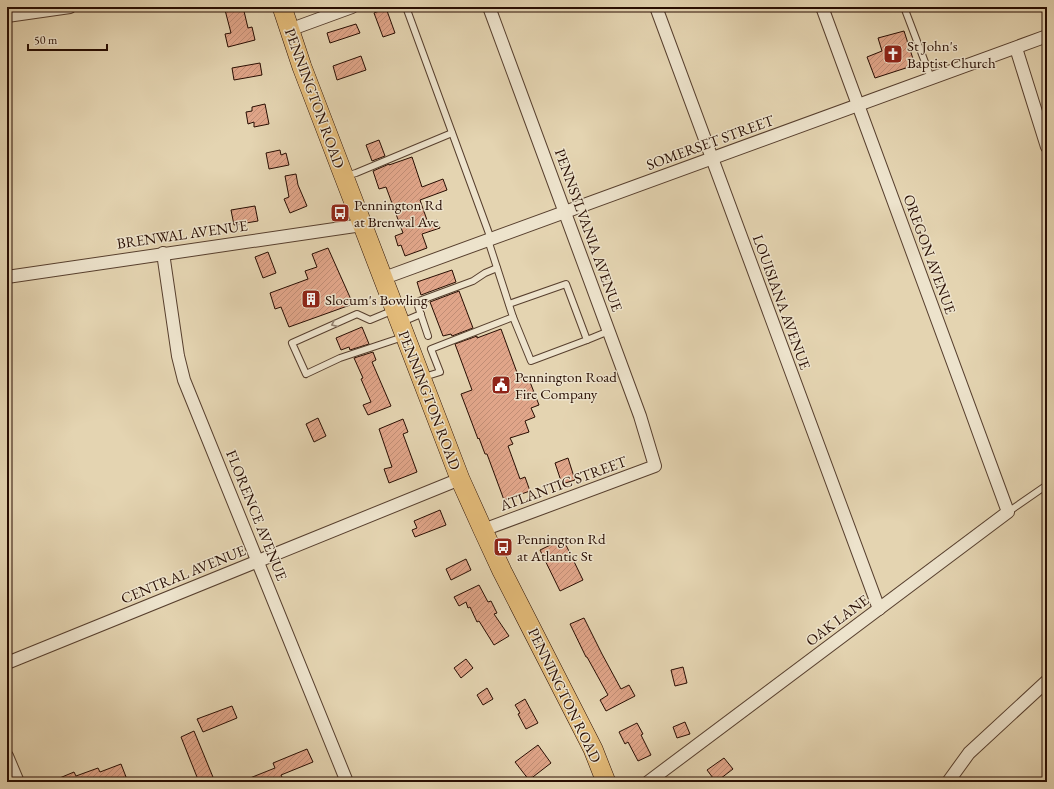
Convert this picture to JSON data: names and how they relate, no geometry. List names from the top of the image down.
{
  "streets": {
    "main road": ["PENNINGTON ROAD"],
    "street": [
      "SOMERSET STREET",
      "PENNSYLVANIA AVENUE",
      "BRENWAL AVENUE",
      "OREGON AVENUE",
      "LOUISIANA AVENUE",
      "ATLANTIC STREET",
      "FLORENCE AVENUE",
      "CENTRAL AVENUE",
      "OAK LANE"
    ]
  },
  "crossings": [
    ["PENNINGTON ROAD", "SOMERSET STREET"],
    ["PENNINGTON ROAD", "BRENWAL AVENUE"],
    ["PENNINGTON ROAD", "ATLANTIC STREET"],
    ["PENNINGTON ROAD", "CENTRAL AVENUE"],
    ["SOMERSET STREET", "PENNSYLVANIA AVENUE"],
    ["SOMERSET STREET", "OREGON AVENUE"],
    ["SOMERSET STREET", "LOUISIANA AVENUE"],
    ["PENNSYLVANIA AVENUE", "ATLANTIC STREET"],
    ["BRENWAL AVENUE", "FLORENCE AVENUE"],
    ["OREGON AVENUE", "OAK LANE"],
    ["LOUISIANA AVENUE", "OAK LANE"],
    ["FLORENCE AVENUE", "CENTRAL AVENUE"]
  ],
  "places": {
    "church": ["St John's Baptist Church"],
    "bus stop": ["Pennington Rd at Brenwal Ave", "Pennington Rd at Atlantic St"],
    "building": ["Slocum's Bowling"],
    "public building": ["Pennington Road Fire Company"]
  },
  "scale_bar": "50 m"
}
